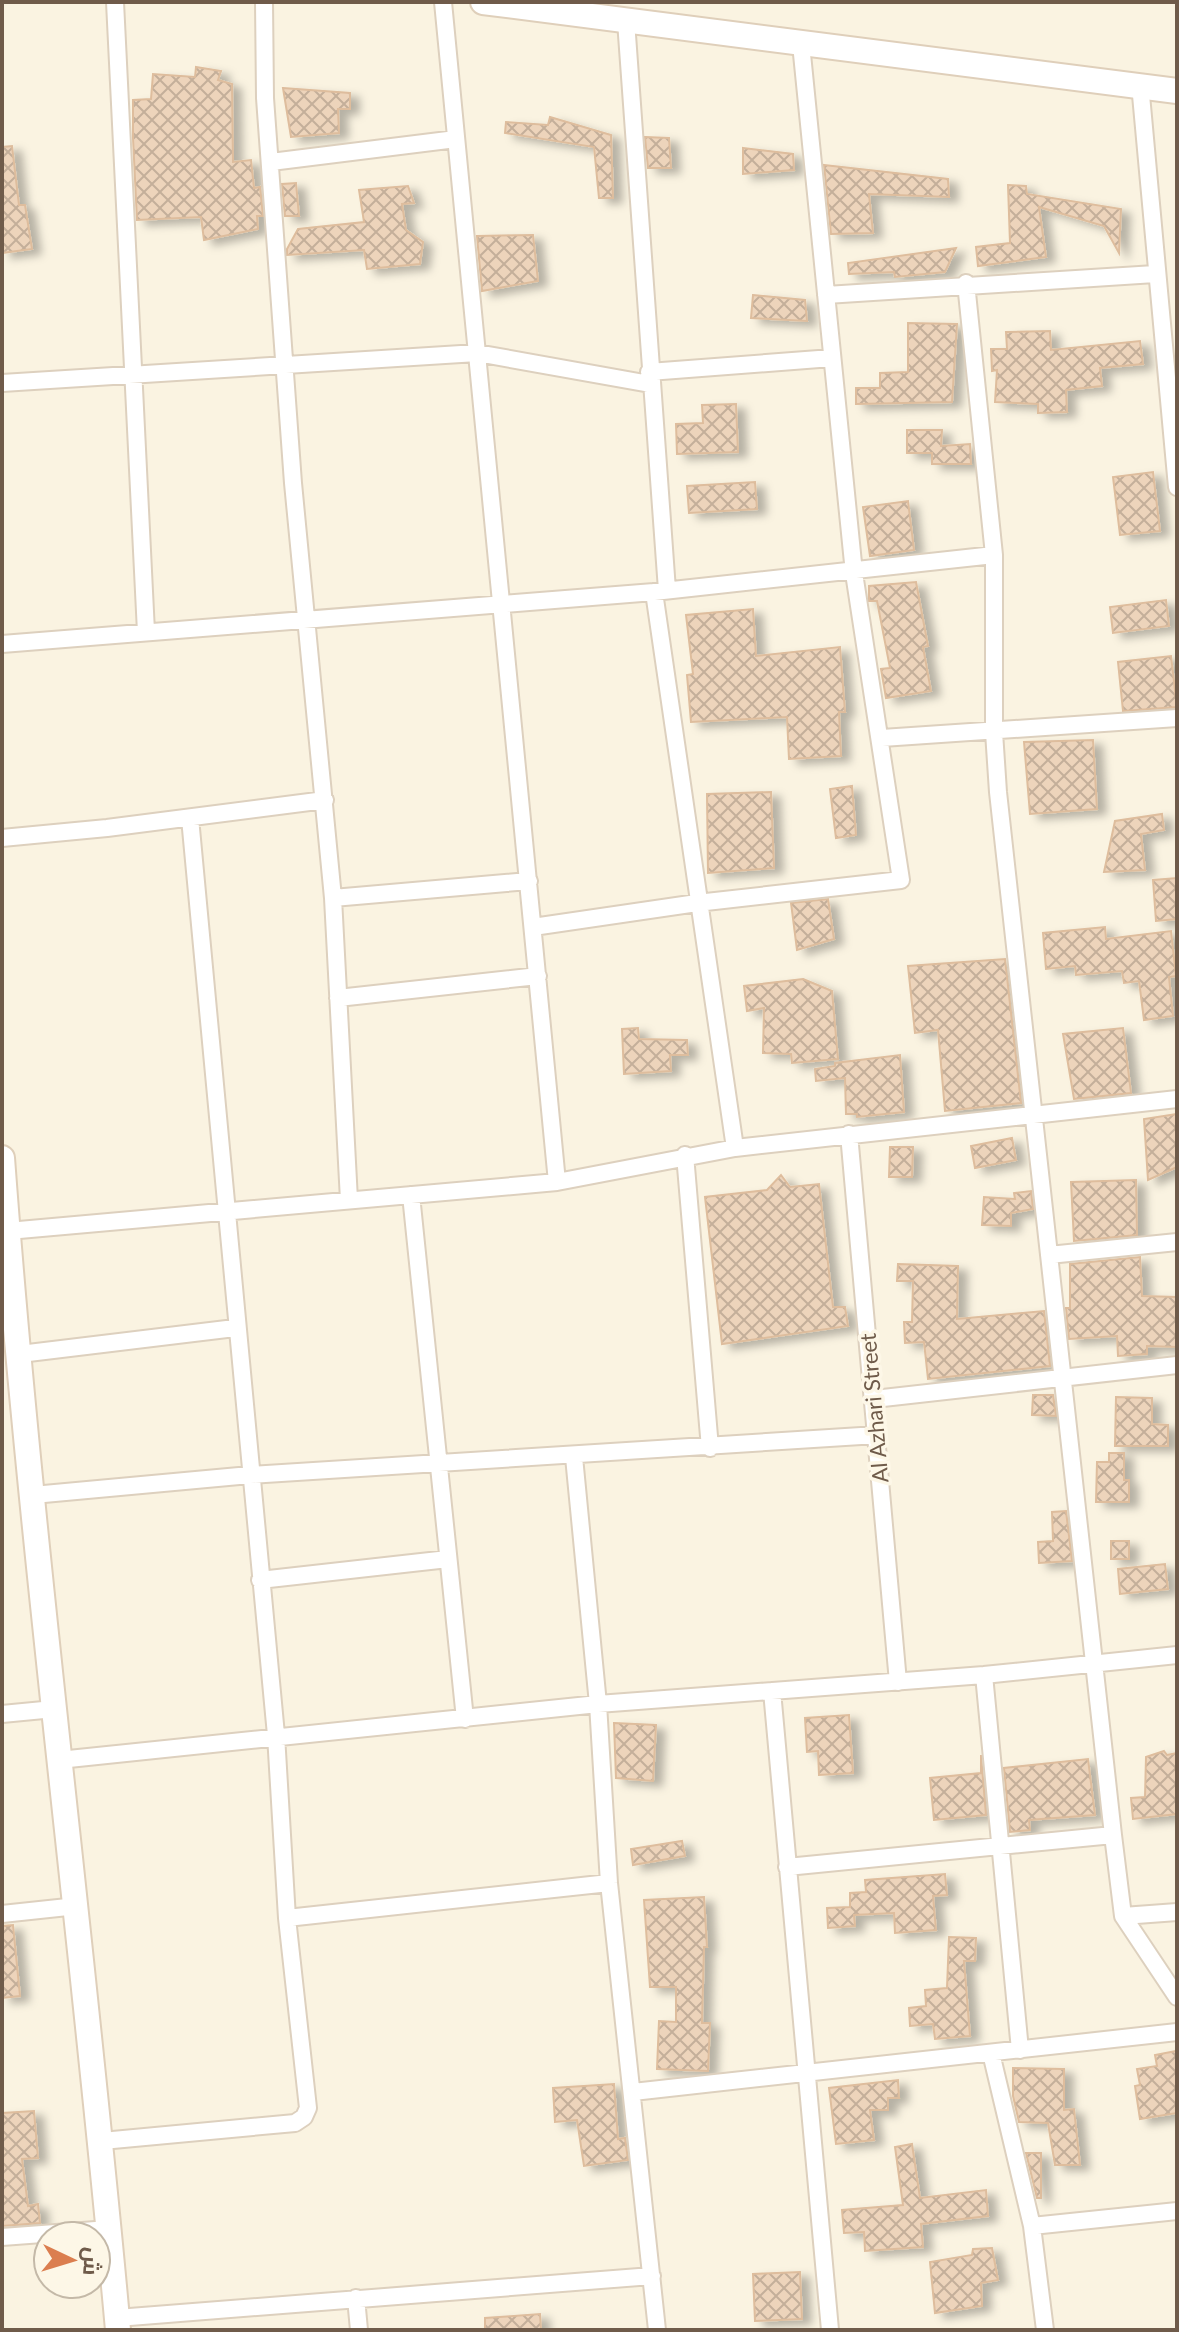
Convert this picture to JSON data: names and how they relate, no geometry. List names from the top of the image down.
{
  "streets": {
    "street": ["Al Azhari Street"]
  },
  "north": "right"
}
